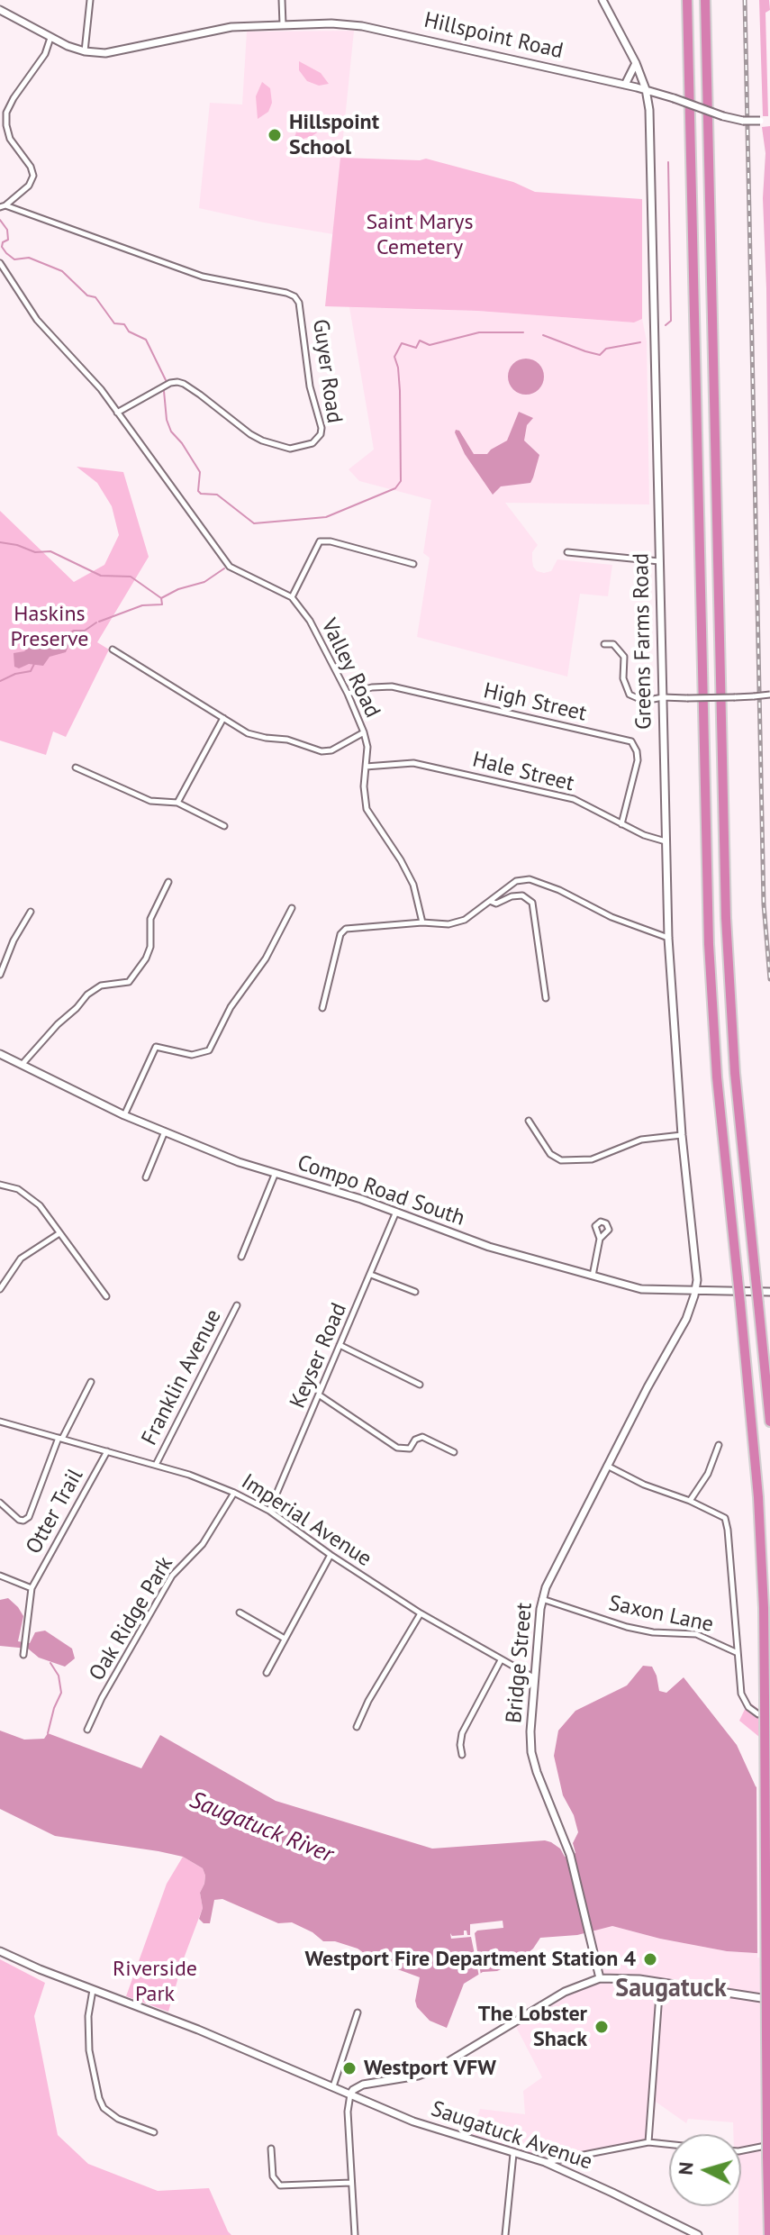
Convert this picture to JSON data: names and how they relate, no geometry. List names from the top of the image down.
{
  "streets": {
    "main road": [
      "Hillspoint Road",
      "Greens Farms Road",
      "Compo Road South",
      "Bridge Street",
      "Saugatuck Avenue"
    ],
    "street": [
      "Guyer Road",
      "Valley Road",
      "High Street",
      "Hale Street",
      "Keyser Road",
      "Franklin Avenue",
      "Otter Trail",
      "Imperial Avenue",
      "Saxon Lane",
      "Oak Ridge Park"
    ]
  },
  "crossings": [
    ["Hillspoint Road", "Greens Farms Road"],
    ["Guyer Road", "Valley Road"],
    ["Greens Farms Road", "Hale Street"],
    ["Greens Farms Road", "Compo Road South"],
    ["Greens Farms Road", "Bridge Street"],
    ["Valley Road", "High Street"],
    ["Valley Road", "Hale Street"],
    ["High Street", "Hale Street"],
    ["Compo Road South", "Keyser Road"],
    ["Compo Road South", "Bridge Street"],
    ["Keyser Road", "Imperial Avenue"],
    ["Franklin Avenue", "Imperial Avenue"],
    ["Otter Trail", "Imperial Avenue"],
    ["Imperial Avenue", "Oak Ridge Park"],
    ["Imperial Avenue", "Bridge Street"],
    ["Saxon Lane", "Bridge Street"]
  ],
  "districts": ["Saugatuck"],
  "water": ["Saugatuck River"],
  "parks": ["Saint Marys Cemetery", "Haskins Preserve", "Riverside Park"],
  "places": [
    "Hillspoint School",
    "Westport Fire Department Station 4",
    "The Lobster Shack",
    "Westport VFW"
  ],
  "north": "left"
}
